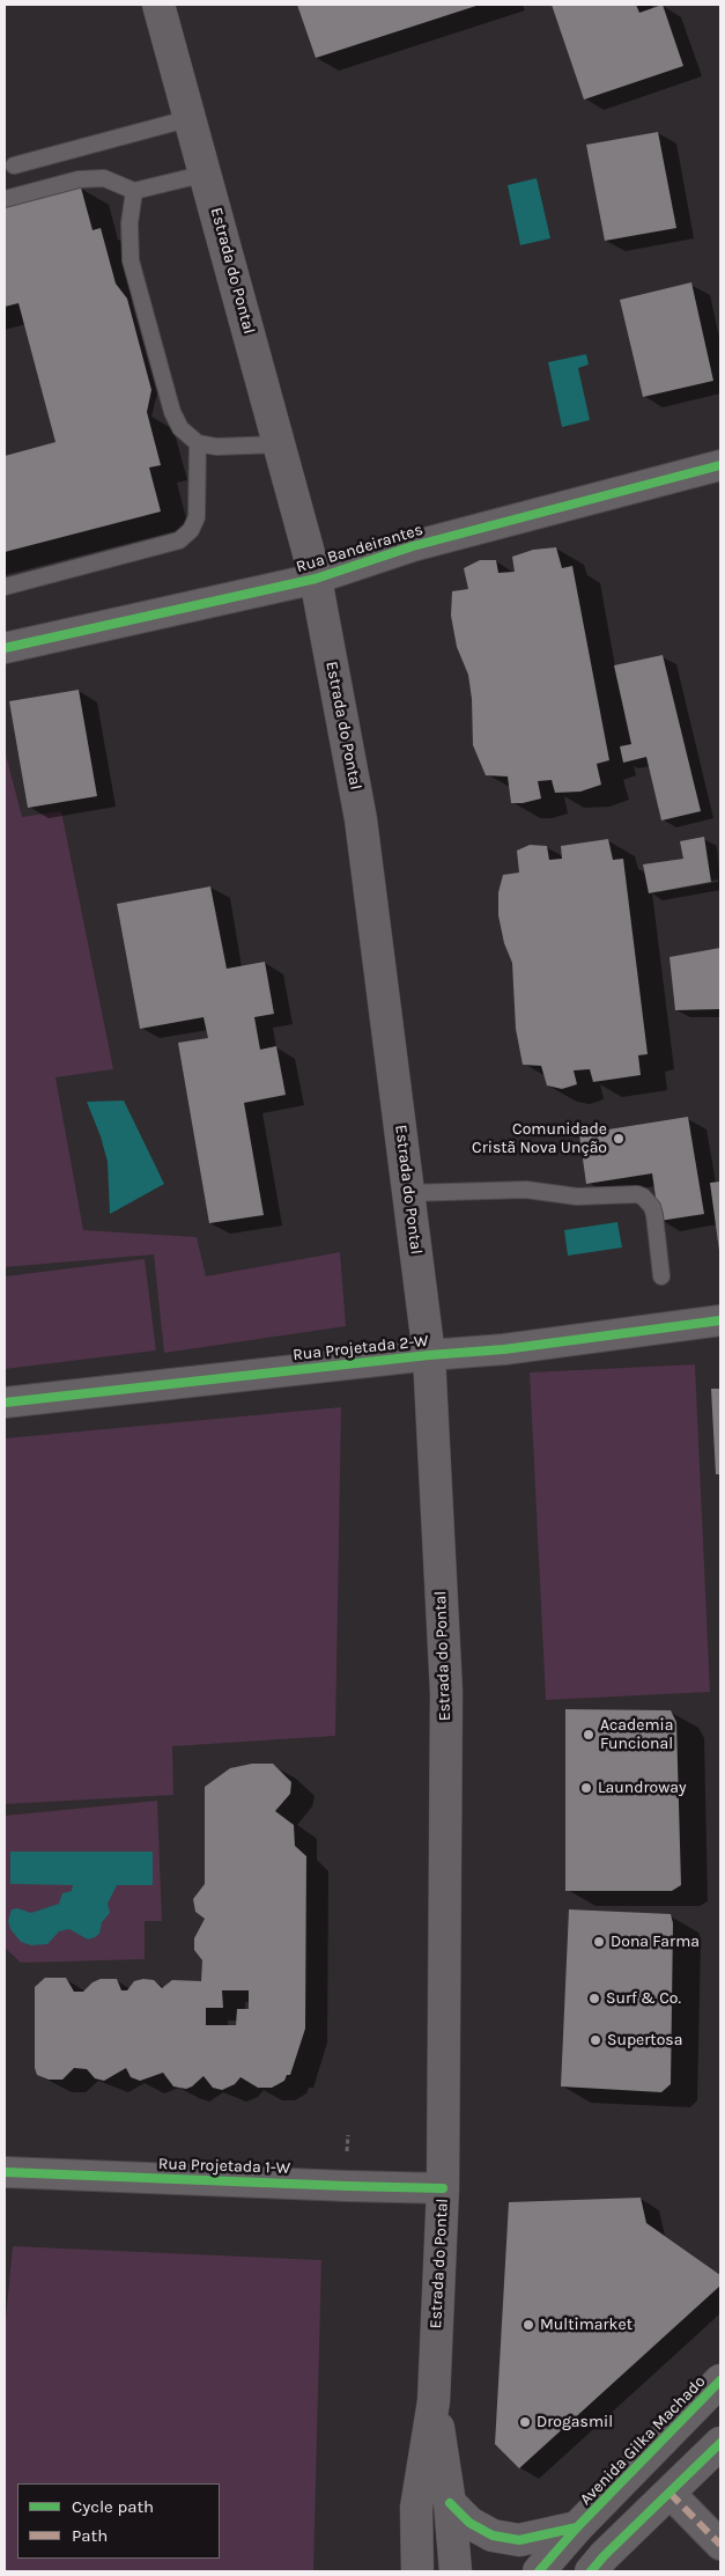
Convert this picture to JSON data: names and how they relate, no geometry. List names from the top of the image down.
{
  "streets": {
    "main road": ["Estrada do Pontal", "Avenida Gilka Machado"],
    "street": ["Rua Bandeirantes", "Rua Projetada 2-W", "Rua Projetada 1-W"]
  },
  "crossings": [
    ["Estrada do Pontal", "Rua Bandeirantes"],
    ["Estrada do Pontal", "Rua Projetada 2-W"],
    ["Estrada do Pontal", "Rua Projetada 1-W"]
  ],
  "places": [
    "Comunidade Cristã Nova Unção",
    "Academia Funcional",
    "Laundroway",
    "Dona Farma",
    "Surf & Co.",
    "Supertosa",
    "Multimarket",
    "Drogasmil"
  ],
  "legend": ["Cycle path", "Path"]
}
